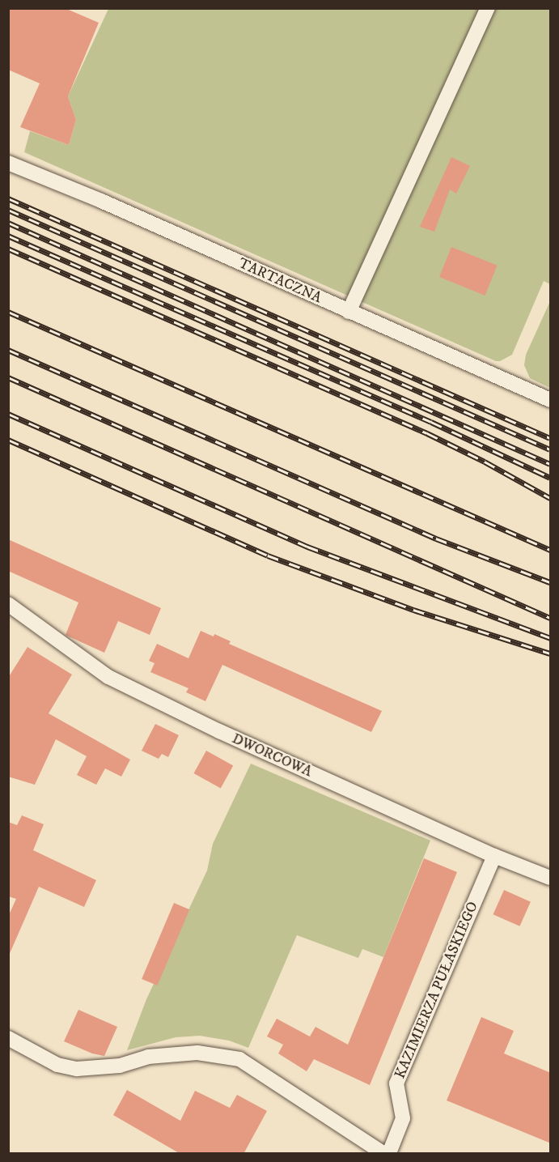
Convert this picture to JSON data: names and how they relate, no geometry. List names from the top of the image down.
{
  "streets": {
    "street": ["TARTACZNA", "DWORCOWA", "KAZIMIERZA PUŁASKIEGO"]
  },
  "crossings": [
    ["DWORCOWA", "KAZIMIERZA PUŁASKIEGO"]
  ]
}
